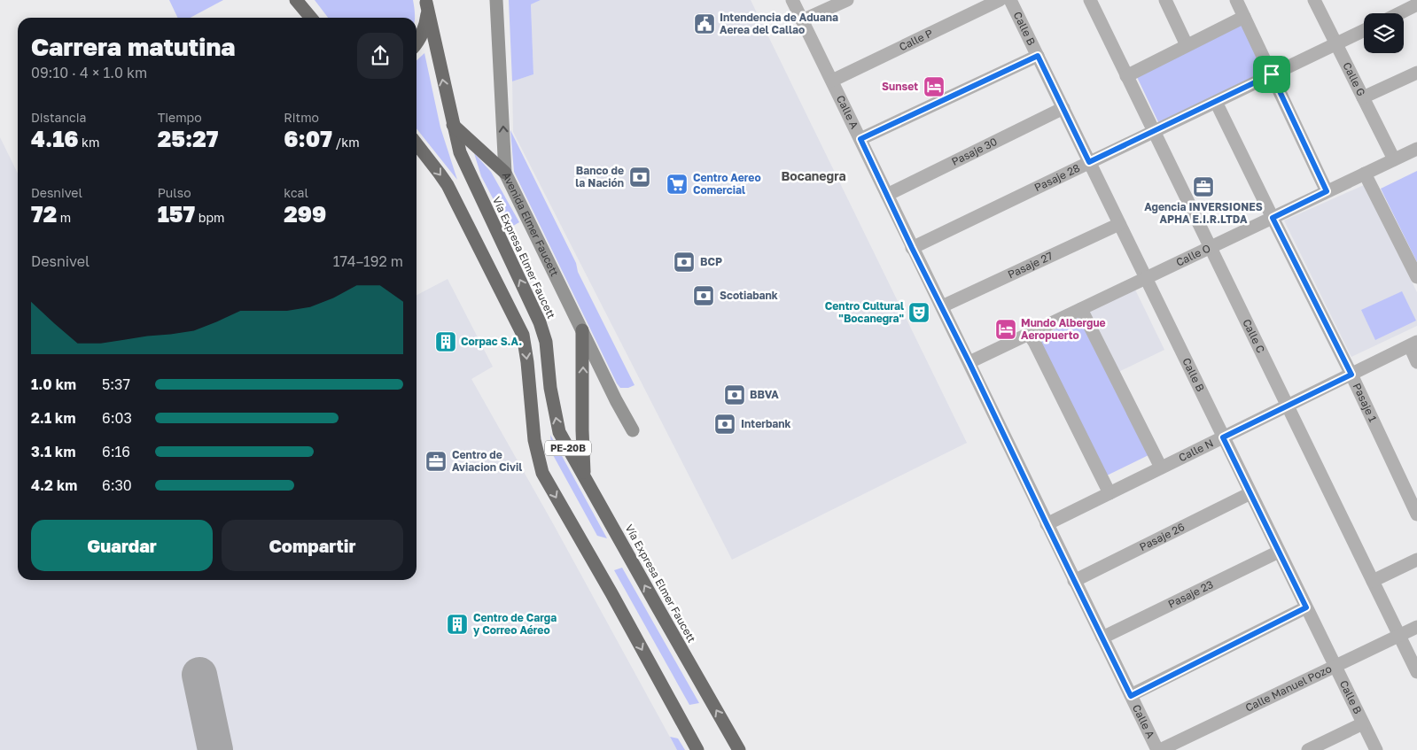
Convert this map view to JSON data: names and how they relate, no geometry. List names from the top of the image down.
{
  "streets": {
    "highway": ["Vía Expresa Elmer Faucett", "PE-20B"],
    "main road": ["Avenida Elmer Faucett"],
    "street": [
      "Calle B",
      "Calle P",
      "Calle G",
      "Calle A",
      "Pasaje 30",
      "Pasaje 28",
      "Calle O",
      "Pasaje 27",
      "Calle C",
      "Pasaje 1",
      "Calle N",
      "Pasaje 26",
      "Pasaje 23",
      "Calle Manuel Pozo"
    ]
  },
  "crossings": [
    ["Calle B", "Pasaje 30"],
    ["Calle B", "Pasaje 28"],
    ["Calle B", "Calle O"],
    ["Calle B", "Pasaje 27"],
    ["Calle B", "Calle N"],
    ["Calle B", "Pasaje 26"],
    ["Calle B", "Pasaje 23"],
    ["Calle B", "Calle Manuel Pozo"],
    ["Calle P", "Calle A"],
    ["Calle G", "Pasaje 28"],
    ["Calle G", "Calle O"],
    ["Calle A", "Pasaje 30"],
    ["Calle A", "Pasaje 28"],
    ["Calle A", "Calle O"],
    ["Calle A", "Pasaje 27"],
    ["Calle A", "Calle N"],
    ["Calle A", "Pasaje 26"],
    ["Calle A", "Pasaje 23"],
    ["Calle A", "Calle Manuel Pozo"],
    ["Pasaje 28", "Calle C"],
    ["Pasaje 28", "Pasaje 1"],
    ["Calle O", "Calle C"],
    ["Calle O", "Pasaje 1"],
    ["Vía Expresa Elmer Faucett", "PE-20B"],
    ["Calle C", "Calle N"],
    ["Calle C", "Calle Manuel Pozo"],
    ["Pasaje 1", "Calle N"]
  ],
  "one_way": ["Avenida Elmer Faucett"],
  "districts": ["Bocanegra"],
  "places": {
    "public building": ["Intendencia de Aduana Aerea del Callao"],
    "hotel": ["Sunset", "Mundo Albergue Aeropuerto"],
    "bank": [
      "Banco de la Nación",
      "BCP",
      "Scotiabank",
      "BBVA",
      "Interbank"
    ],
    "supermarket": ["Centro Aereo Comercial"],
    "office": ["Agencia INVERSIONES APHA E.I.R.LTDA", "Centro de Aviacion Civil"],
    "theatre": ["Centro Cultural \"Bocanegra\""],
    "building": ["Corpac S.A.", "Centro de Carga y Correo Aéreo"]
  },
  "page": {
    "heading": ["Carrera matutina", "09:10 · 4 × 1.0 km"],
    "stats": [
      ["Distancia", "4.16 km"],
      ["Tiempo", "25:27"],
      ["Ritmo", "6:07 /km"],
      ["Desnivel", "72 m"],
      ["Pulso", "157 bpm"],
      ["kcal", "299"]
    ],
    "chart": ["Desnivel", "174–192 m"],
    "list": [
      {
        "name": "1.0 km",
        "note": "5:37"
      },
      {
        "name": "2.1 km",
        "note": "6:03"
      },
      {
        "name": "3.1 km",
        "note": "6:16"
      },
      {
        "name": "4.2 km",
        "note": "6:30"
      }
    ],
    "buttons": ["Guardar", "Compartir"]
  }
}
